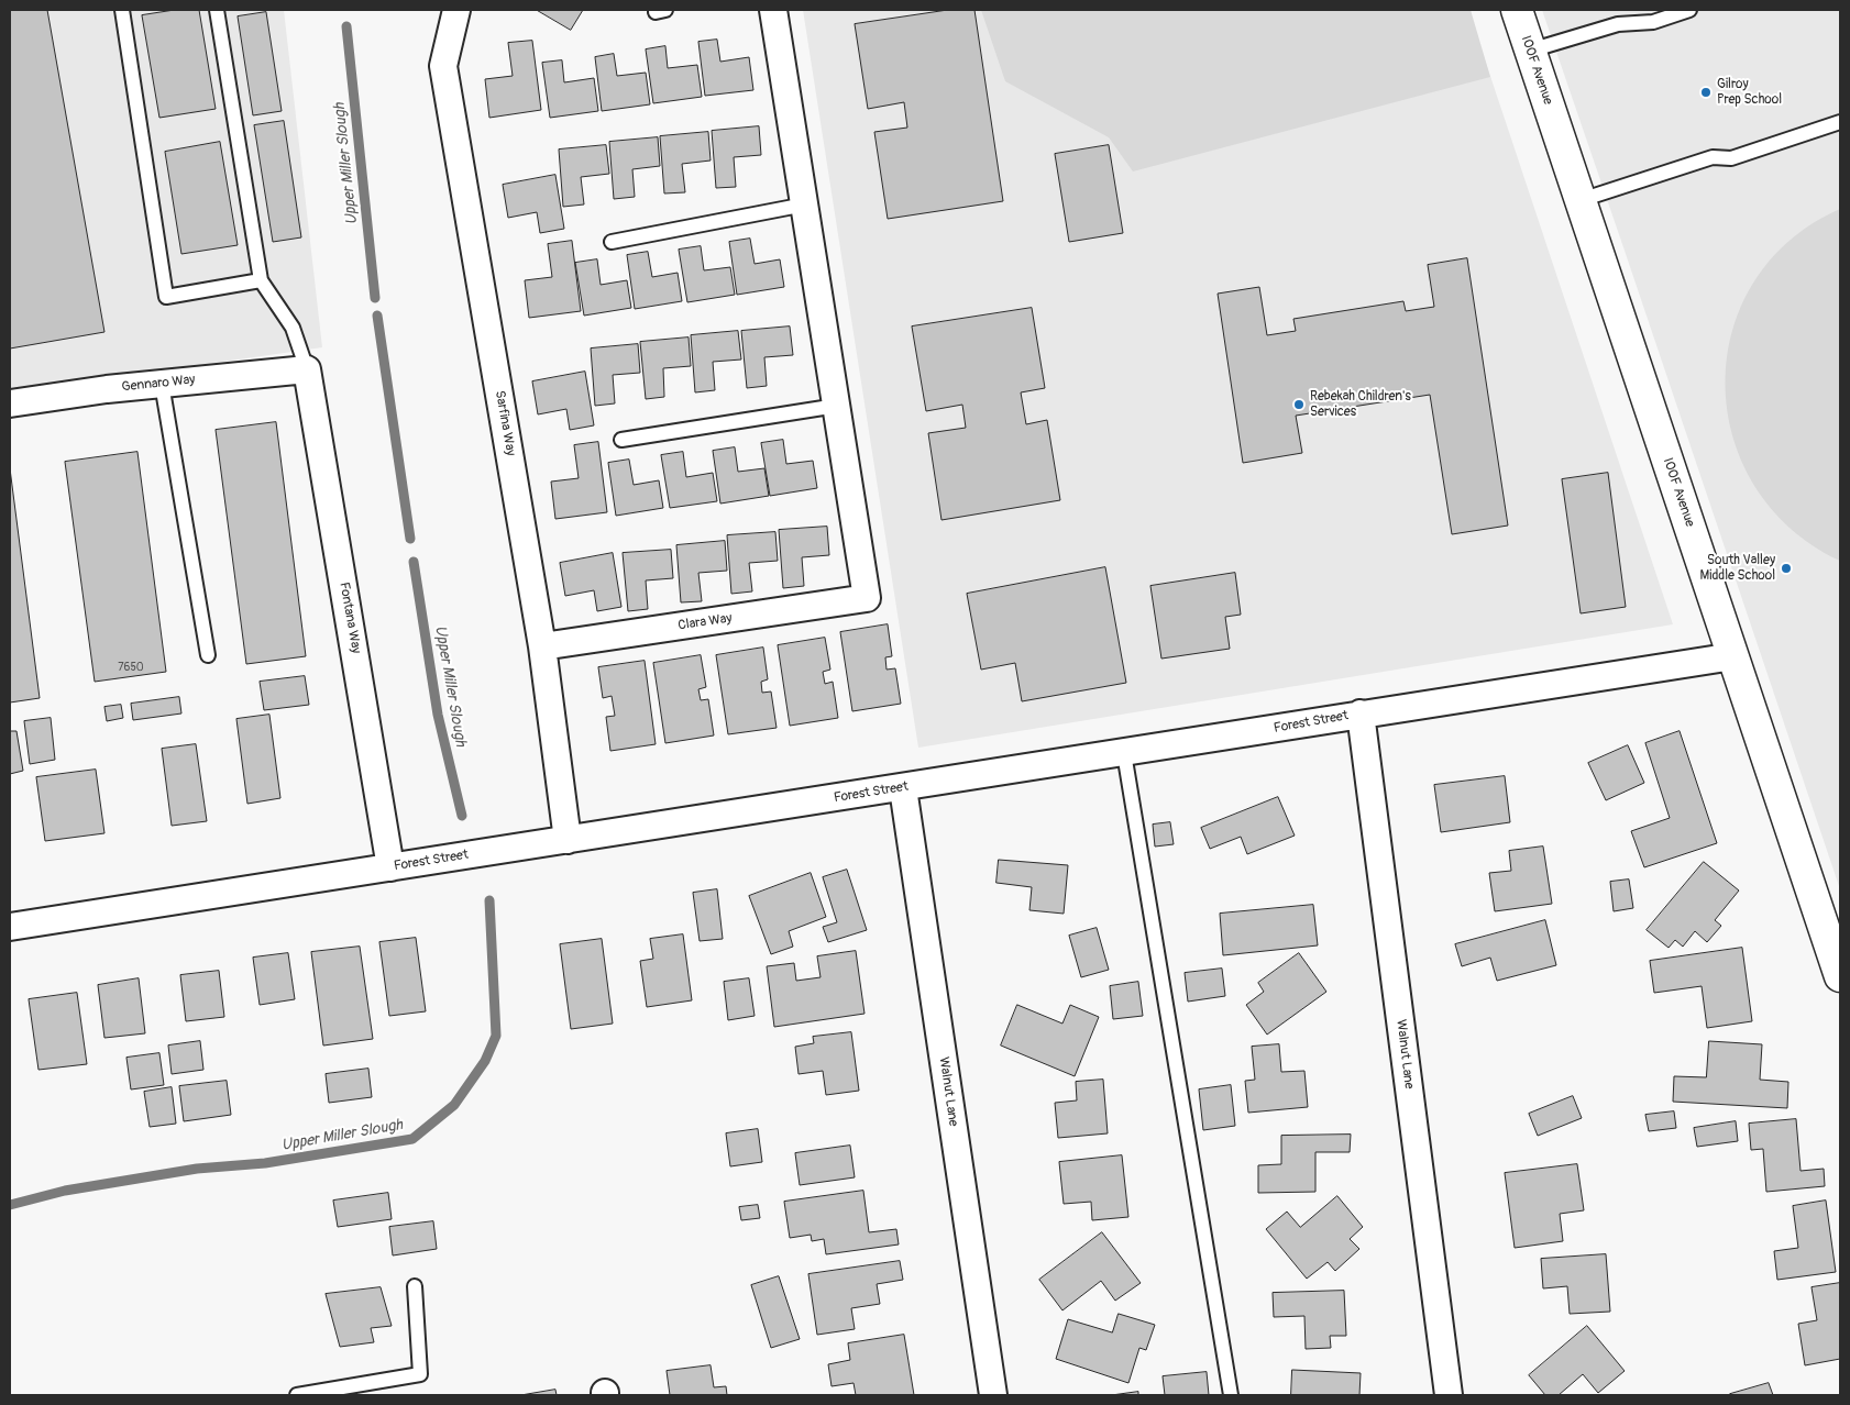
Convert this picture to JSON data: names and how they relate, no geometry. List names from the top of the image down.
{
  "streets": {
    "street": [
      "IOOF Avenue",
      "Gennaro Way",
      "Sarfina Way",
      "Fontana Way",
      "Clara Way",
      "Forest Street",
      "Walnut Lane"
    ]
  },
  "crossings": [
    ["IOOF Avenue", "Forest Street"],
    ["Gennaro Way", "Fontana Way"],
    ["Sarfina Way", "Clara Way"],
    ["Sarfina Way", "Forest Street"],
    ["Fontana Way", "Forest Street"],
    ["Forest Street", "Walnut Lane"]
  ],
  "water": ["Upper Miller Slough"],
  "places": ["Gilroy Prep School", "Rebekah Children's Services", "South Valley Middle School"],
  "house_numbers": ["7650"]
}
